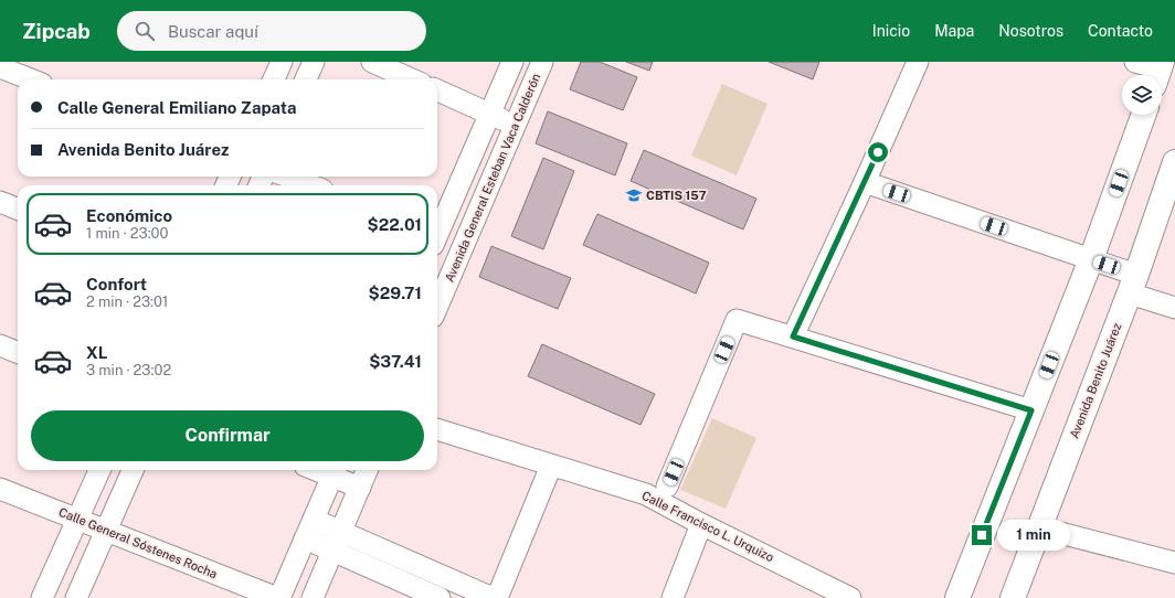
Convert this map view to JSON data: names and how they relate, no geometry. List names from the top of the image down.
{
  "streets": {
    "main road": ["Avenida Benito Juárez"],
    "street": ["Avenida General Esteban Vaca Calderón", "Calle Francisco L. Urquizo", "Calle General Sóstenes Rocha"]
  },
  "places": {
    "school or university": ["CBTIS 157"]
  },
  "page": {
    "header": "Zipcab",
    "search": "Buscar aquí",
    "nav": [
      "Inicio",
      "Mapa",
      "Nosotros",
      "Contacto"
    ],
    "banner": ["Calle General Emiliano Zapata", "Avenida Benito Juárez"],
    "list": [
      {
        "name": "Económico",
        "note": "1 min · 23:00",
        "value": "$22.01"
      },
      {
        "name": "Confort",
        "note": "2 min · 23:01",
        "value": "$29.71"
      },
      {
        "name": "XL",
        "note": "3 min · 23:02",
        "value": "$37.41"
      }
    ],
    "buttons": "Confirmar",
    "bubble": "1 min"
  }
}
